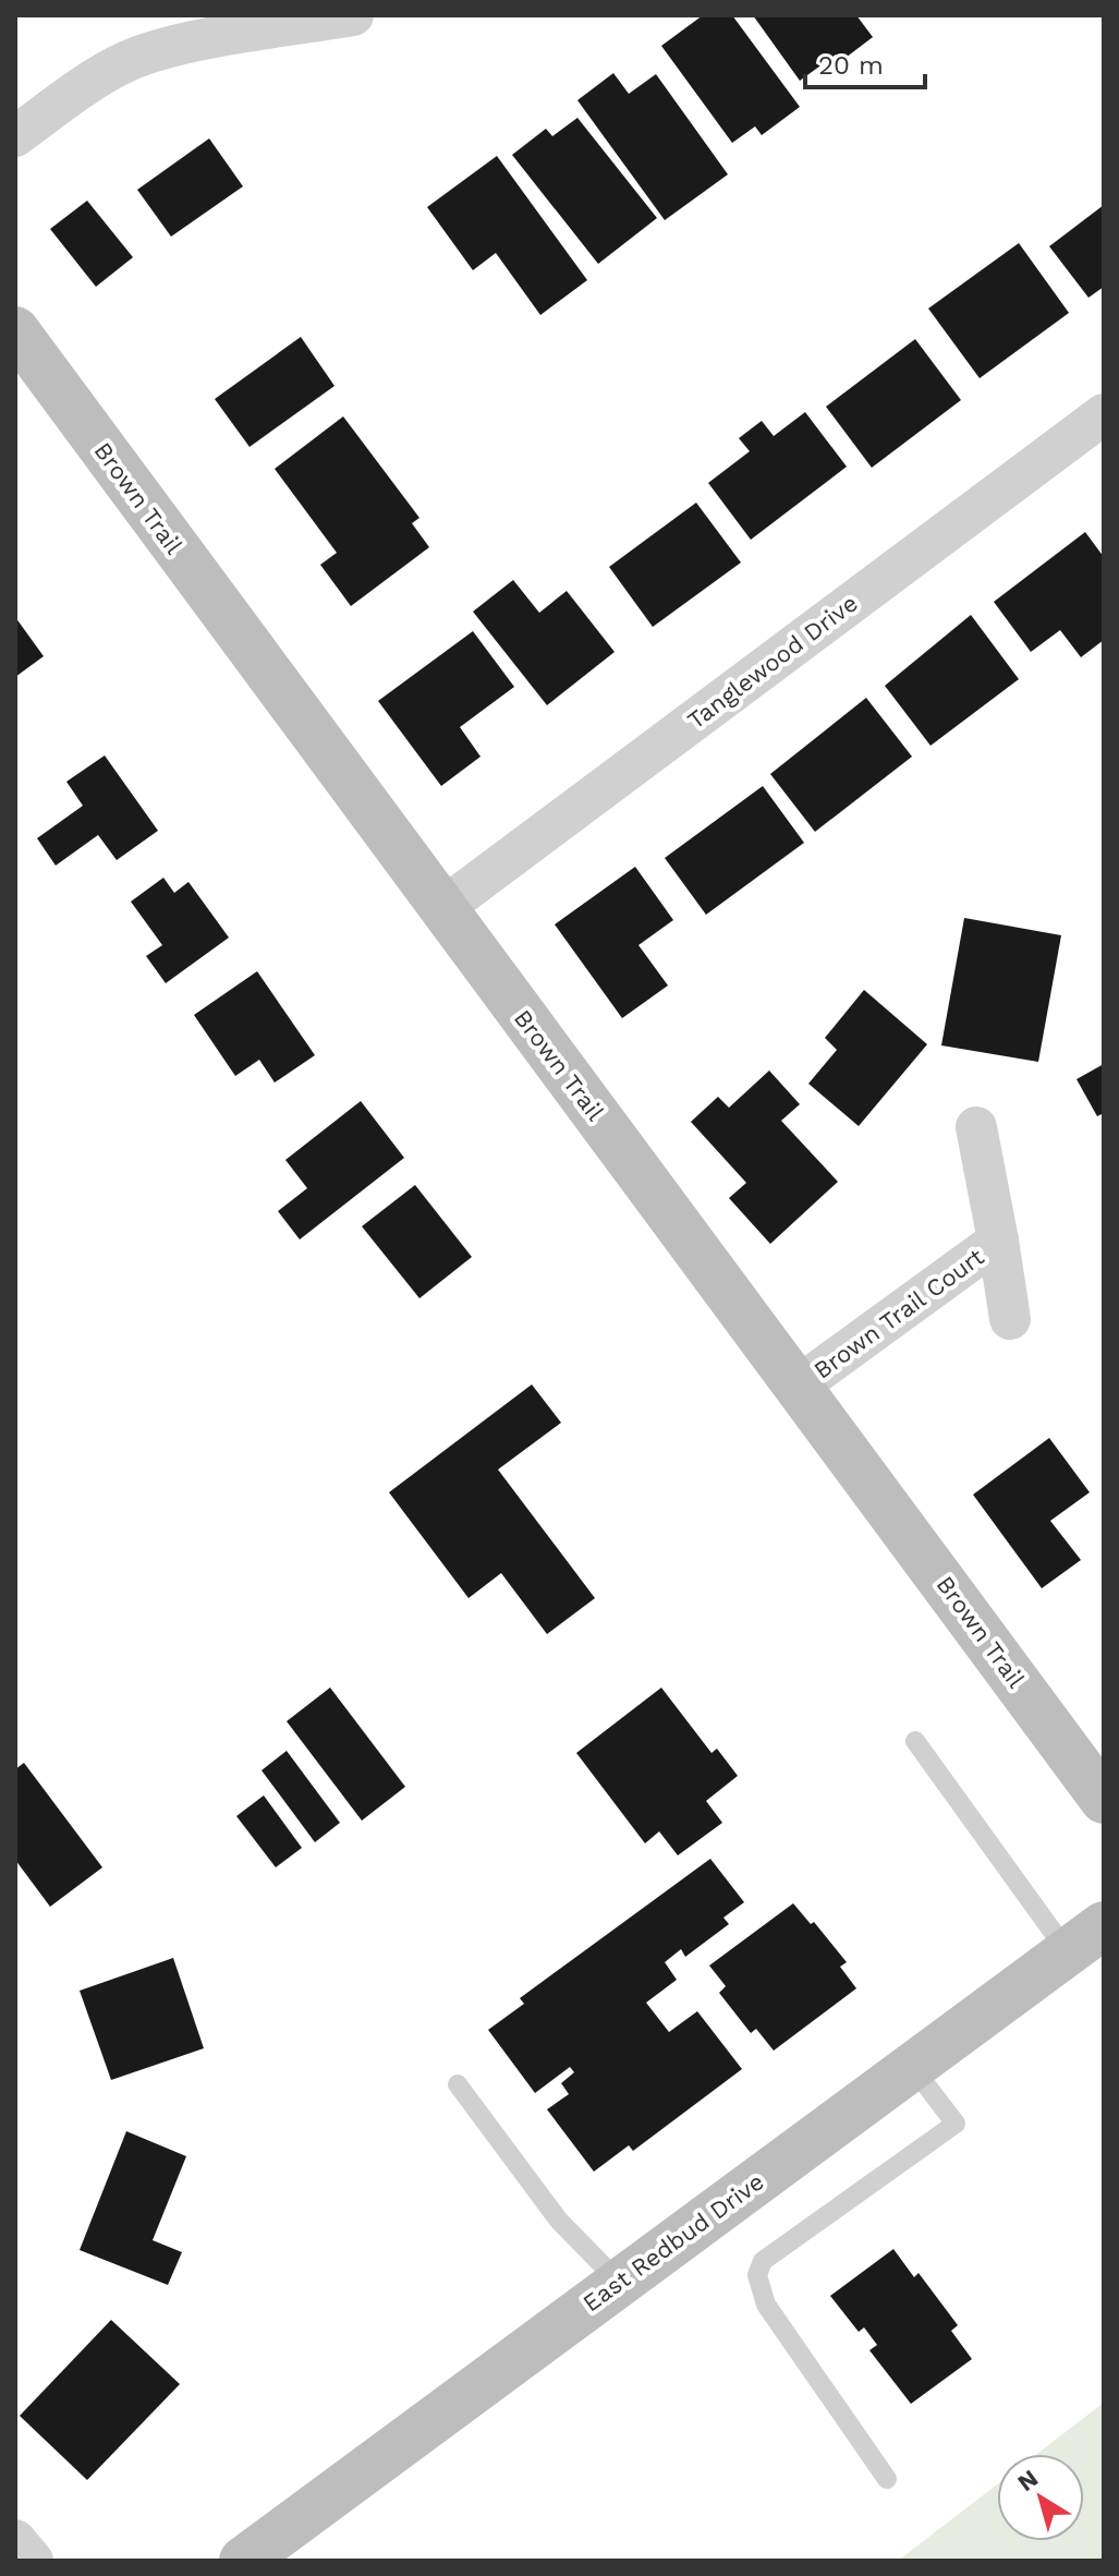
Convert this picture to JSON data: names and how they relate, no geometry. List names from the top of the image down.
{
  "streets": {
    "main road": ["Brown Trail", "East Redbud Drive"],
    "street": ["Tanglewood Drive", "Brown Trail Court"]
  },
  "crossings": [
    ["Brown Trail", "Tanglewood Drive"],
    ["Brown Trail", "Brown Trail Court"]
  ],
  "scale_bar": "20 m",
  "north": "top left"
}
